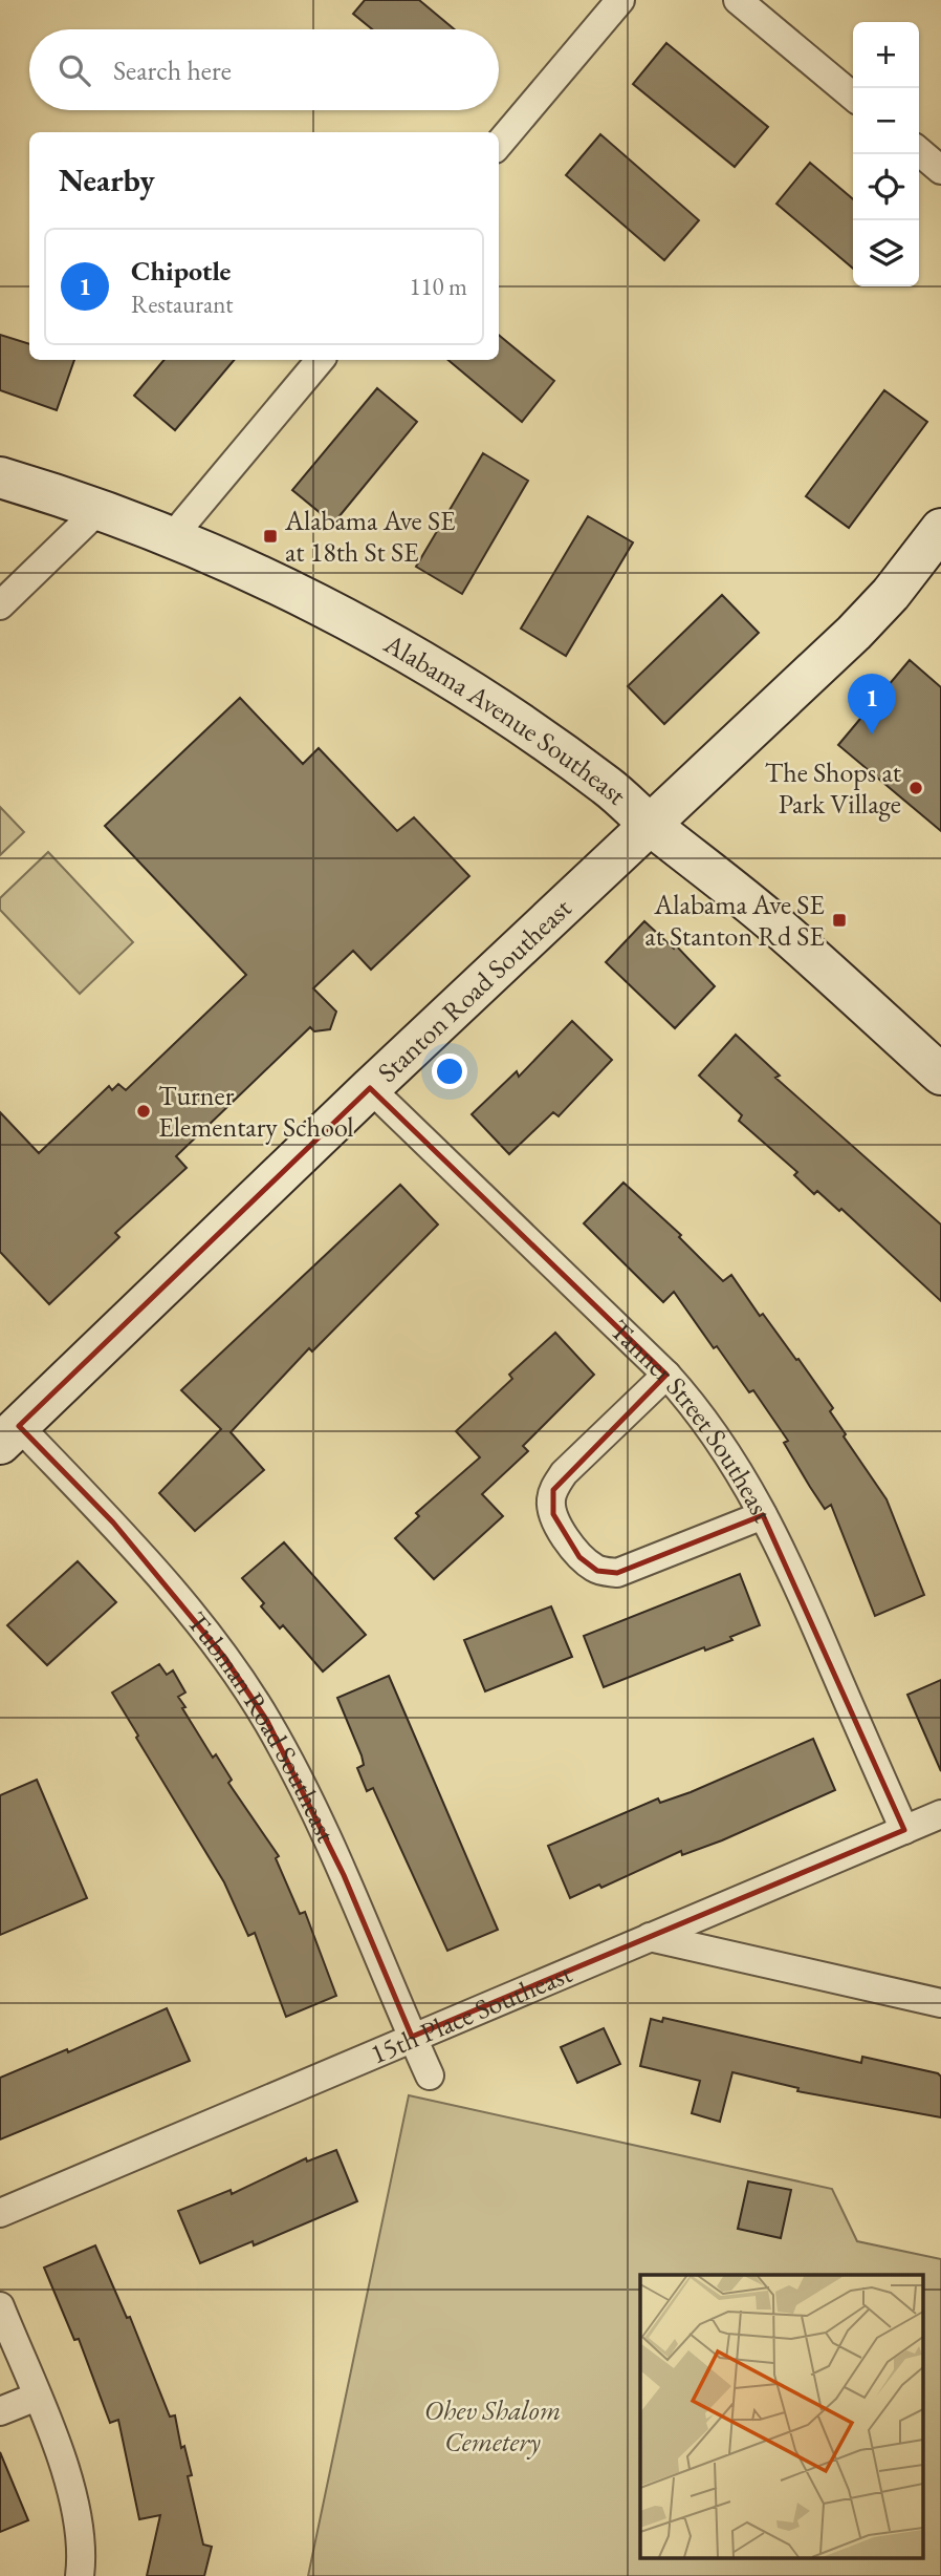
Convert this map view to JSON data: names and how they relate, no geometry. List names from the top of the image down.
{
  "streets": {
    "street": [
      "Alabama Avenue Southeast",
      "Stanton Road Southeast",
      "Tanner Street Southeast",
      "Tubman Road Southeast",
      "15th Place Southeast"
    ]
  },
  "crossings": [
    ["Alabama Avenue Southeast", "Stanton Road Southeast"],
    ["Stanton Road Southeast", "Tanner Street Southeast"],
    ["Stanton Road Southeast", "Tubman Road Southeast"],
    ["Tanner Street Southeast", "15th Place Southeast"],
    ["Tubman Road Southeast", "15th Place Southeast"]
  ],
  "parks": ["Ohev Shalom Cemetery"],
  "places": {
    "transit": ["Alabama Ave SE at 18th St SE", "Alabama Ave SE at Stanton Rd SE"],
    "other": ["The Shops at Park Village", "Turner Elementary School"]
  },
  "page": {
    "map_buttons": ["+", "−"],
    "search": "Search here",
    "heading": "Nearby",
    "list": [
      {
        "mark": "1",
        "name": "Chipotle",
        "note": "Restaurant",
        "value": "110 m"
      }
    ],
    "pins": "1"
  }
}
